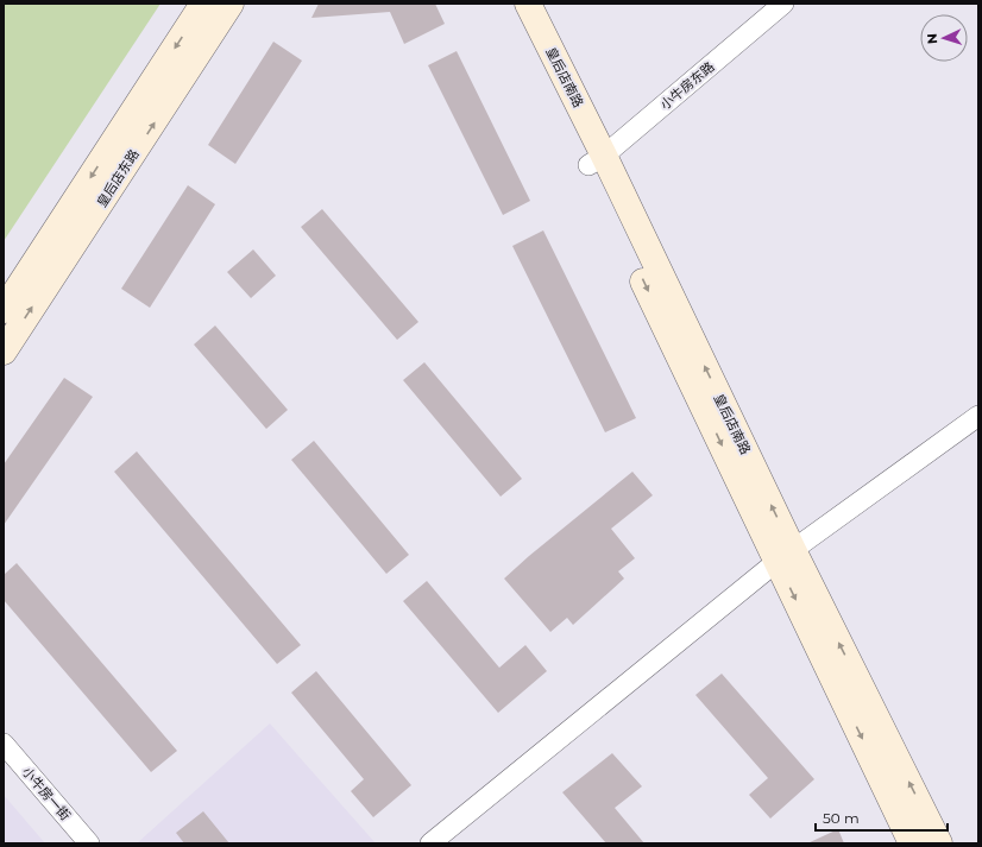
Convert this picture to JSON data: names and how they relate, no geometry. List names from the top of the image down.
{
  "streets": {
    "street": [
      "皇后店南路",
      "小牛房东路",
      "皇后店东路",
      "小牛房一街"
    ]
  },
  "crossings": [
    ["皇后店南路", "小牛房东路"]
  ],
  "scale_bar": "50 m",
  "north": "left"
}
